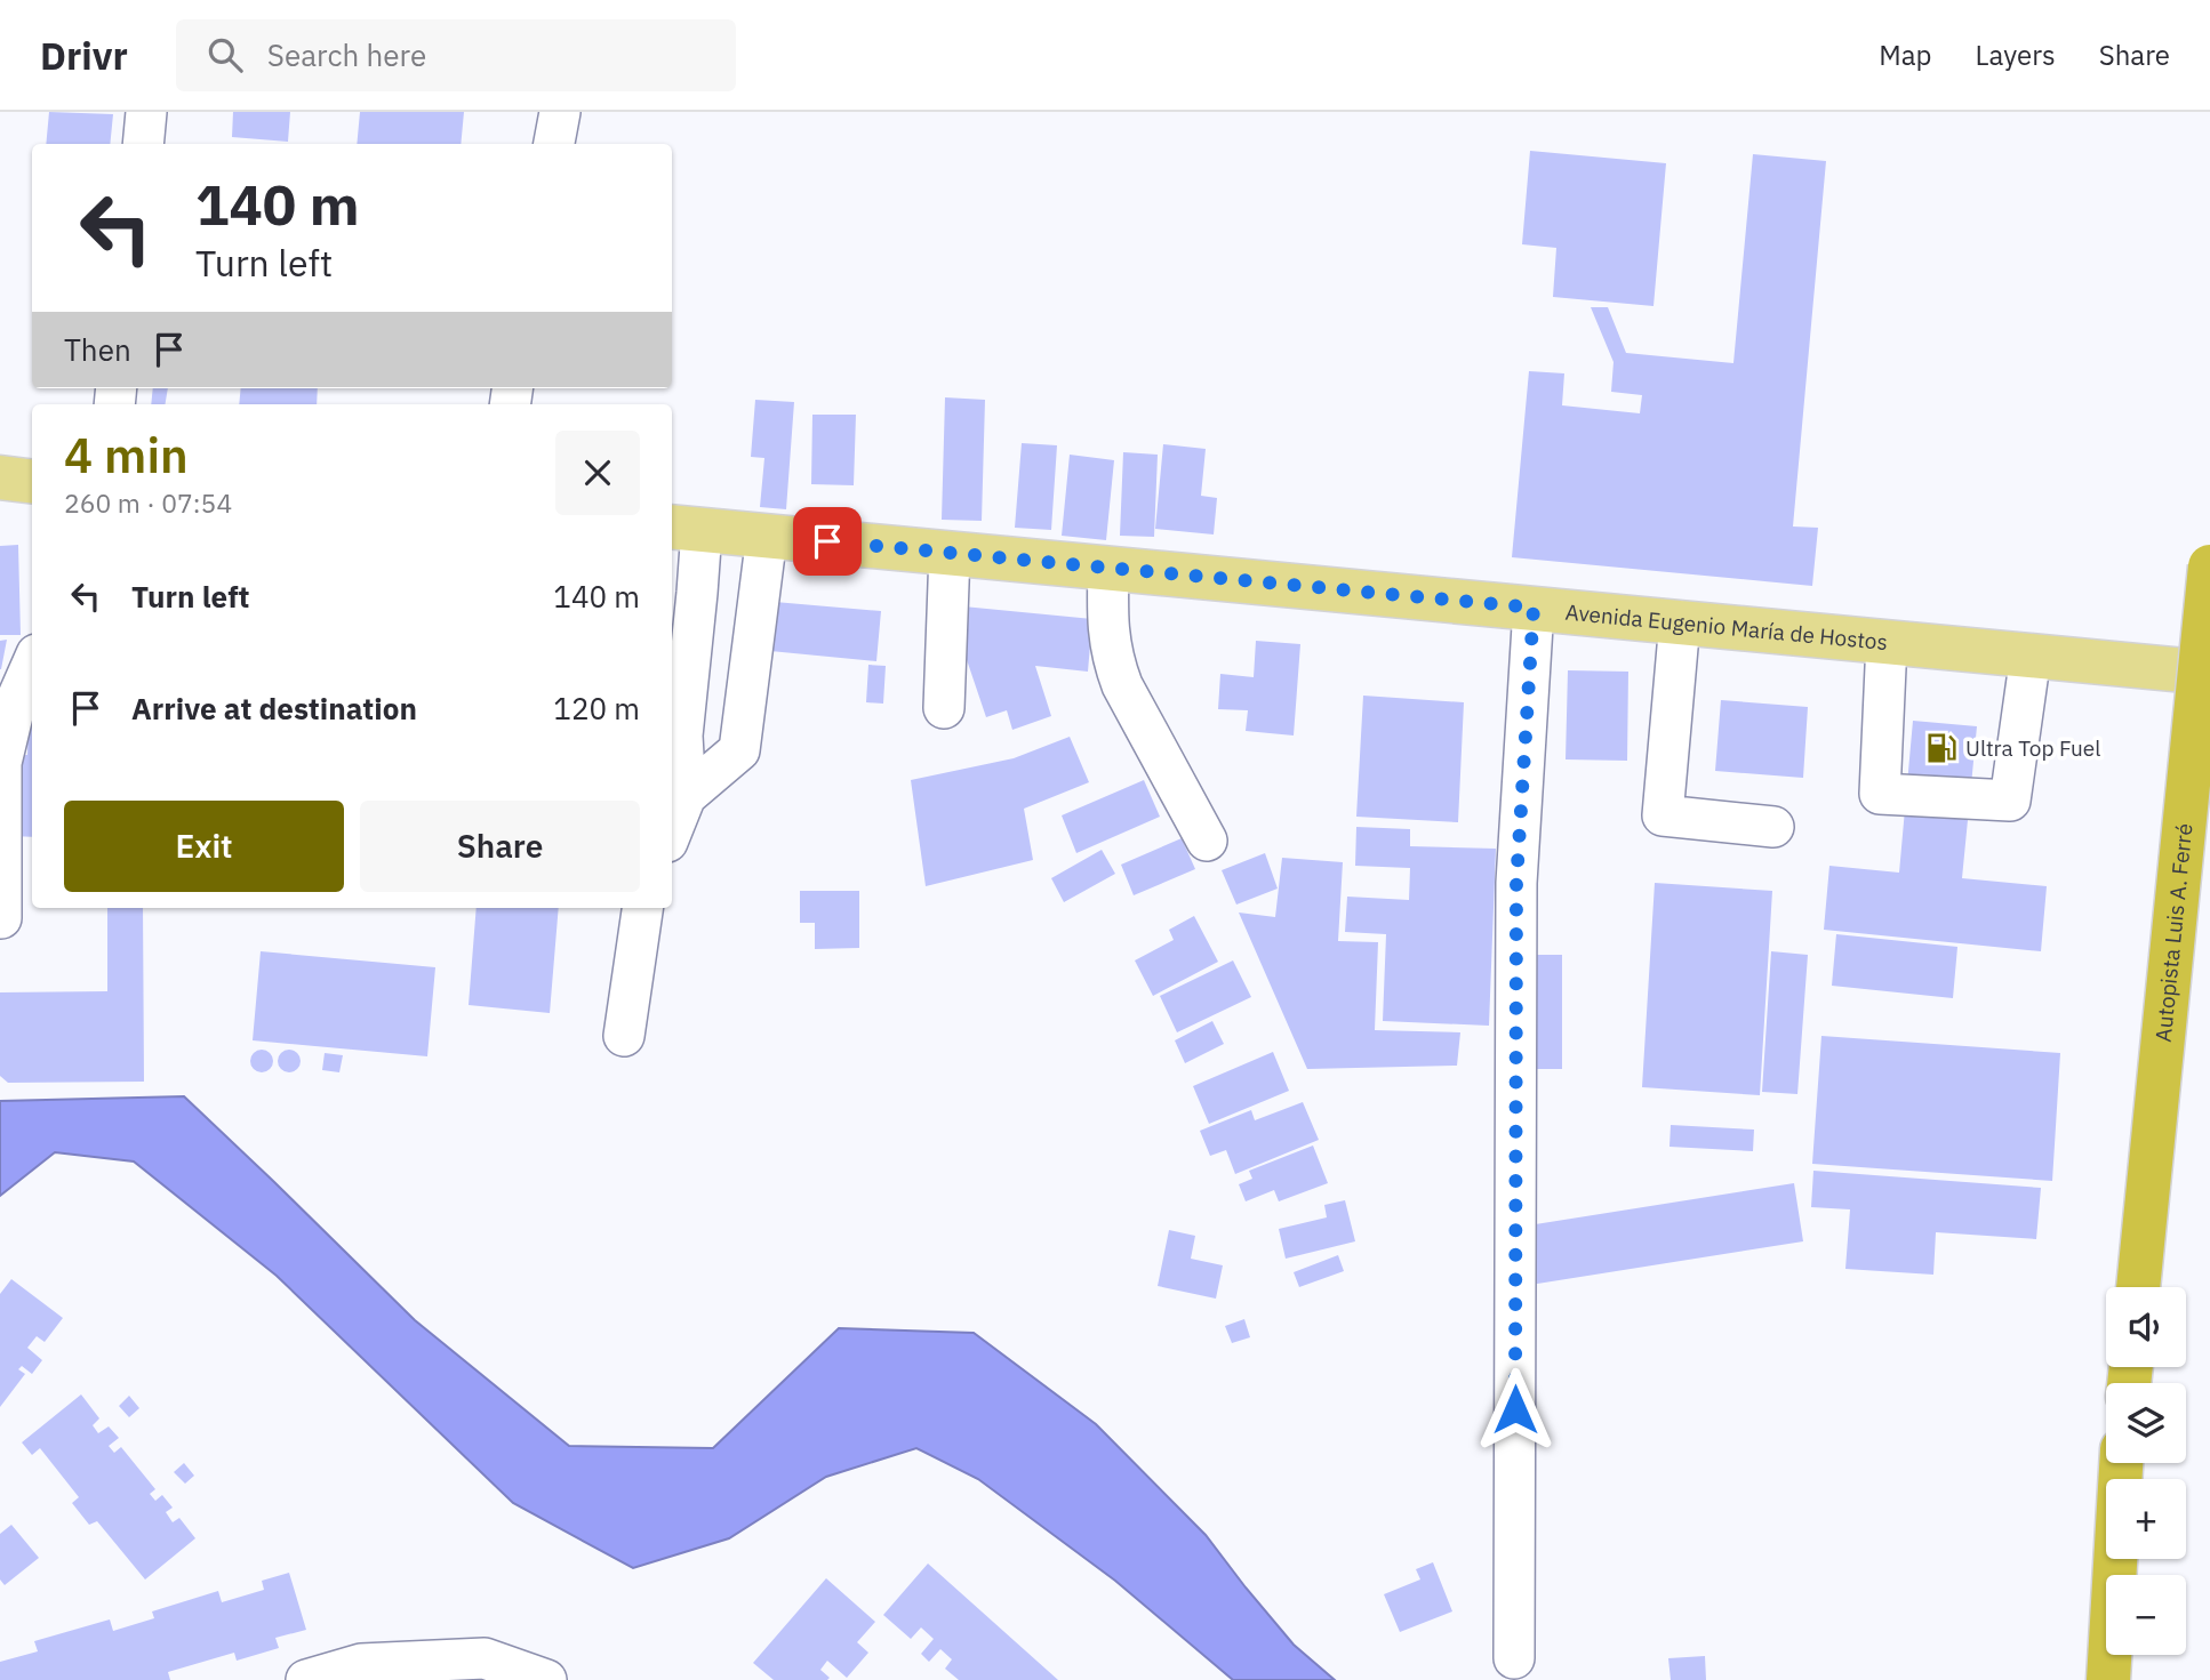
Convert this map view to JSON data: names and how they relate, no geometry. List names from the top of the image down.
{
  "streets": {
    "highway": ["Autopista Luis A. Ferré"],
    "main road": ["Avenida Eugenio María de Hostos"]
  },
  "places": {
    "fuel station": ["Ultra Top Fuel"]
  },
  "page": {
    "header": "Drivr",
    "search": "Search here",
    "nav": ["Map", "Layers", "Share"],
    "turn": ["140 m", "Turn left"],
    "then": "Then",
    "heading": ["4 min", "260 m · 07:54"],
    "list": [
      {
        "name": "Turn left",
        "value": "140 m"
      },
      {
        "name": "Arrive at destination",
        "value": "120 m"
      }
    ],
    "buttons": ["Exit", "Share"],
    "map_buttons": ["+", "−"]
  }
}
